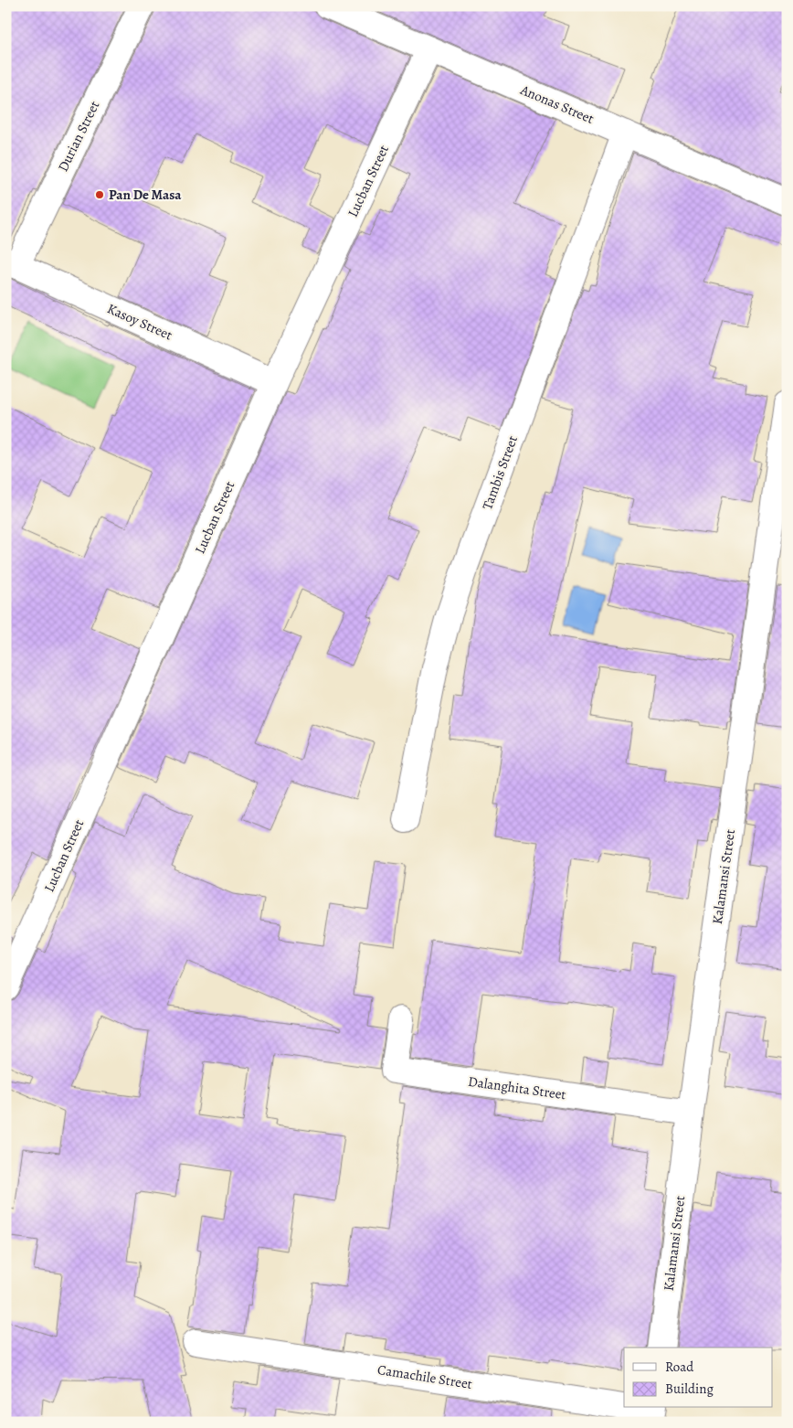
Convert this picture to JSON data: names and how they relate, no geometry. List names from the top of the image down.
{
  "streets": {
    "street": [
      "Anonas Street",
      "Durian Street",
      "Lucban Street",
      "Kasoy Street",
      "Tambis Street",
      "Kalamansi Street",
      "Dalanghita Street",
      "Camachile Street"
    ]
  },
  "crossings": [
    ["Anonas Street", "Lucban Street"],
    ["Anonas Street", "Tambis Street"],
    ["Durian Street", "Kasoy Street"],
    ["Lucban Street", "Kasoy Street"],
    ["Kalamansi Street", "Dalanghita Street"]
  ],
  "places": ["Pan De Masa"],
  "legend": ["Road", "Building"]
}
